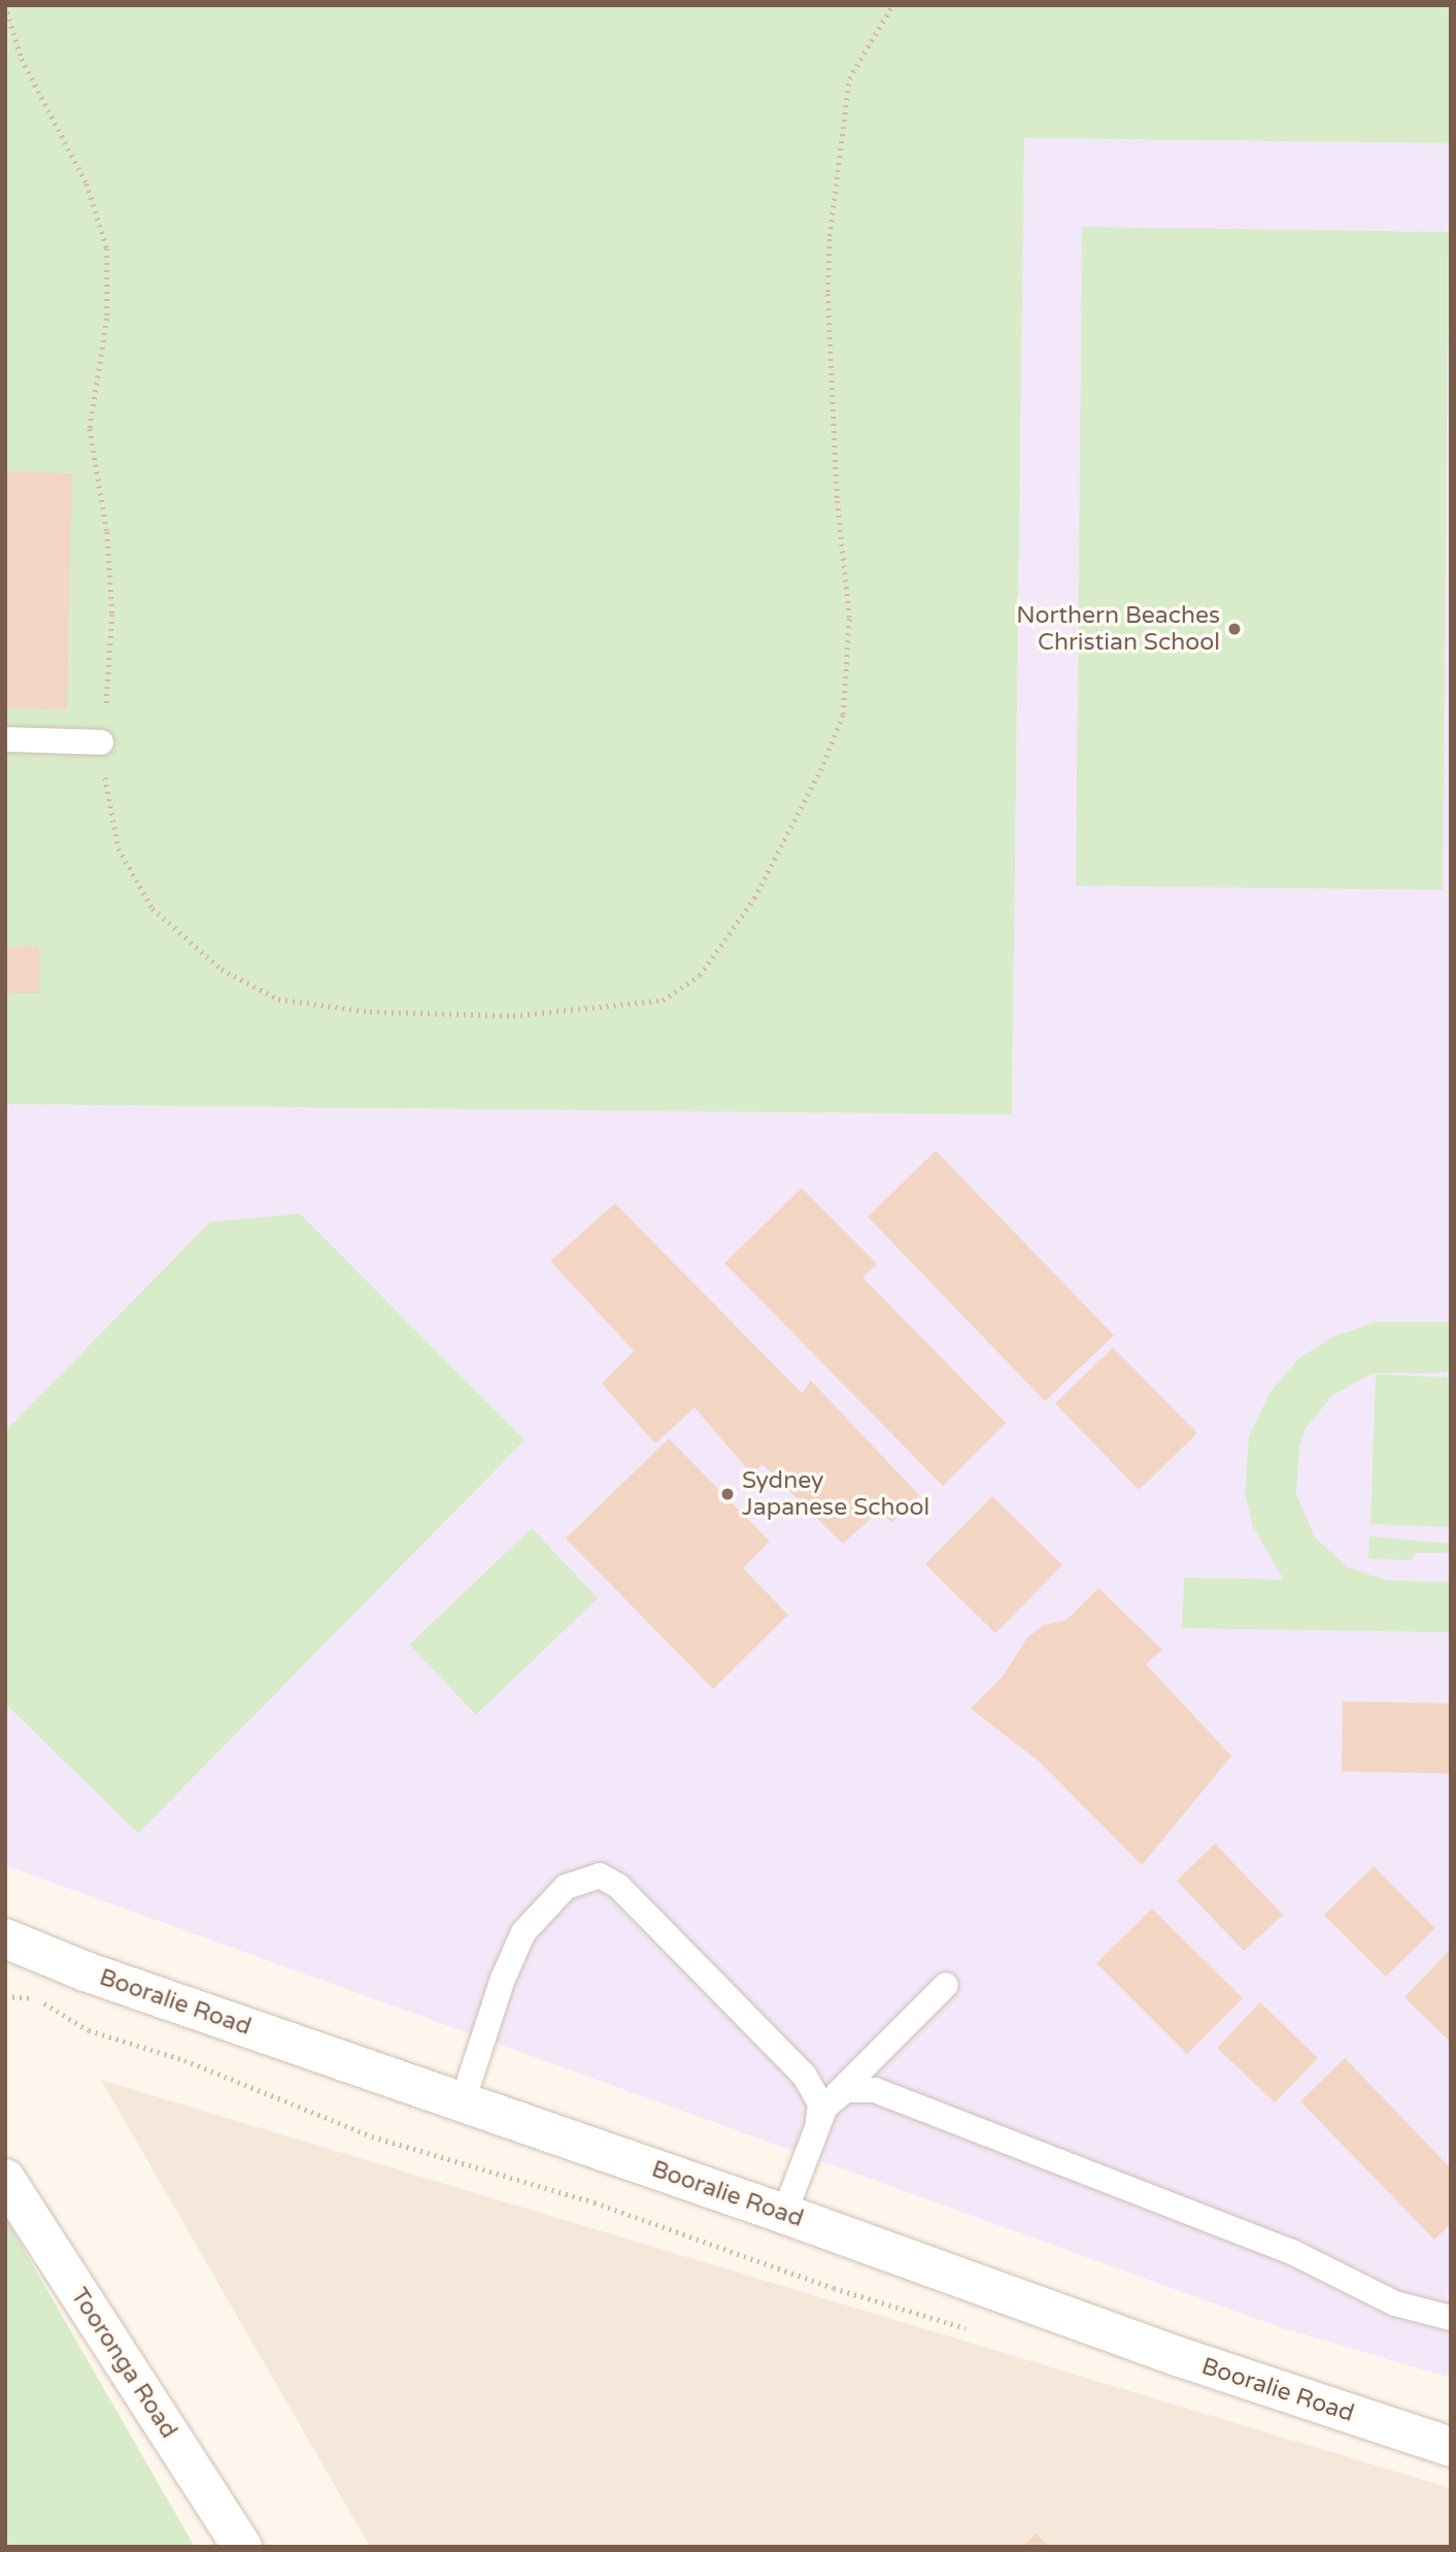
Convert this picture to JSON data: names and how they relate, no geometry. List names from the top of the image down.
{
  "streets": {
    "street": ["Booralie Road", "Tooronga Road"]
  },
  "places": ["Northern Beaches Christian School", "Sydney Japanese School"]
}
